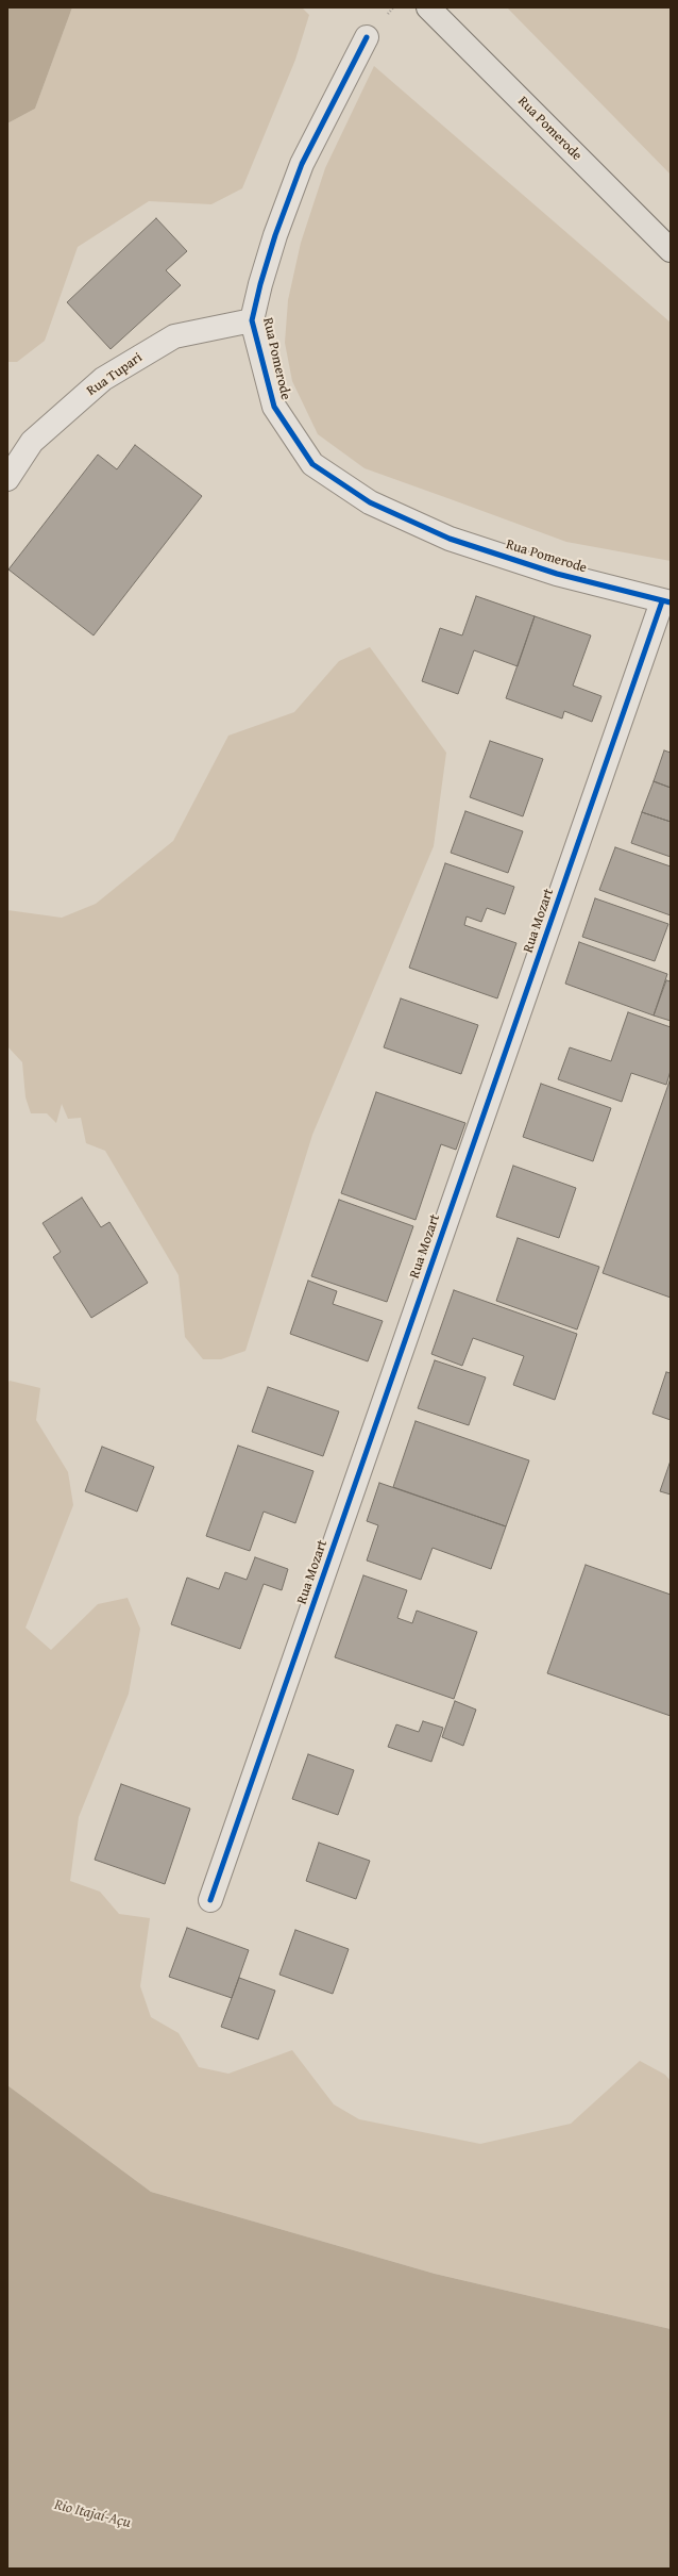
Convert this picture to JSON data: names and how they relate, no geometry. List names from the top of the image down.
{
  "streets": {
    "main road": ["Rua Pomerode"],
    "street": ["Rua Tupari", "Rua Mozart"]
  },
  "crossings": [
    ["Rua Pomerode", "Rua Tupari"],
    ["Rua Pomerode", "Rua Mozart"]
  ],
  "water": ["Rio Itajaí-Açu"]
}
